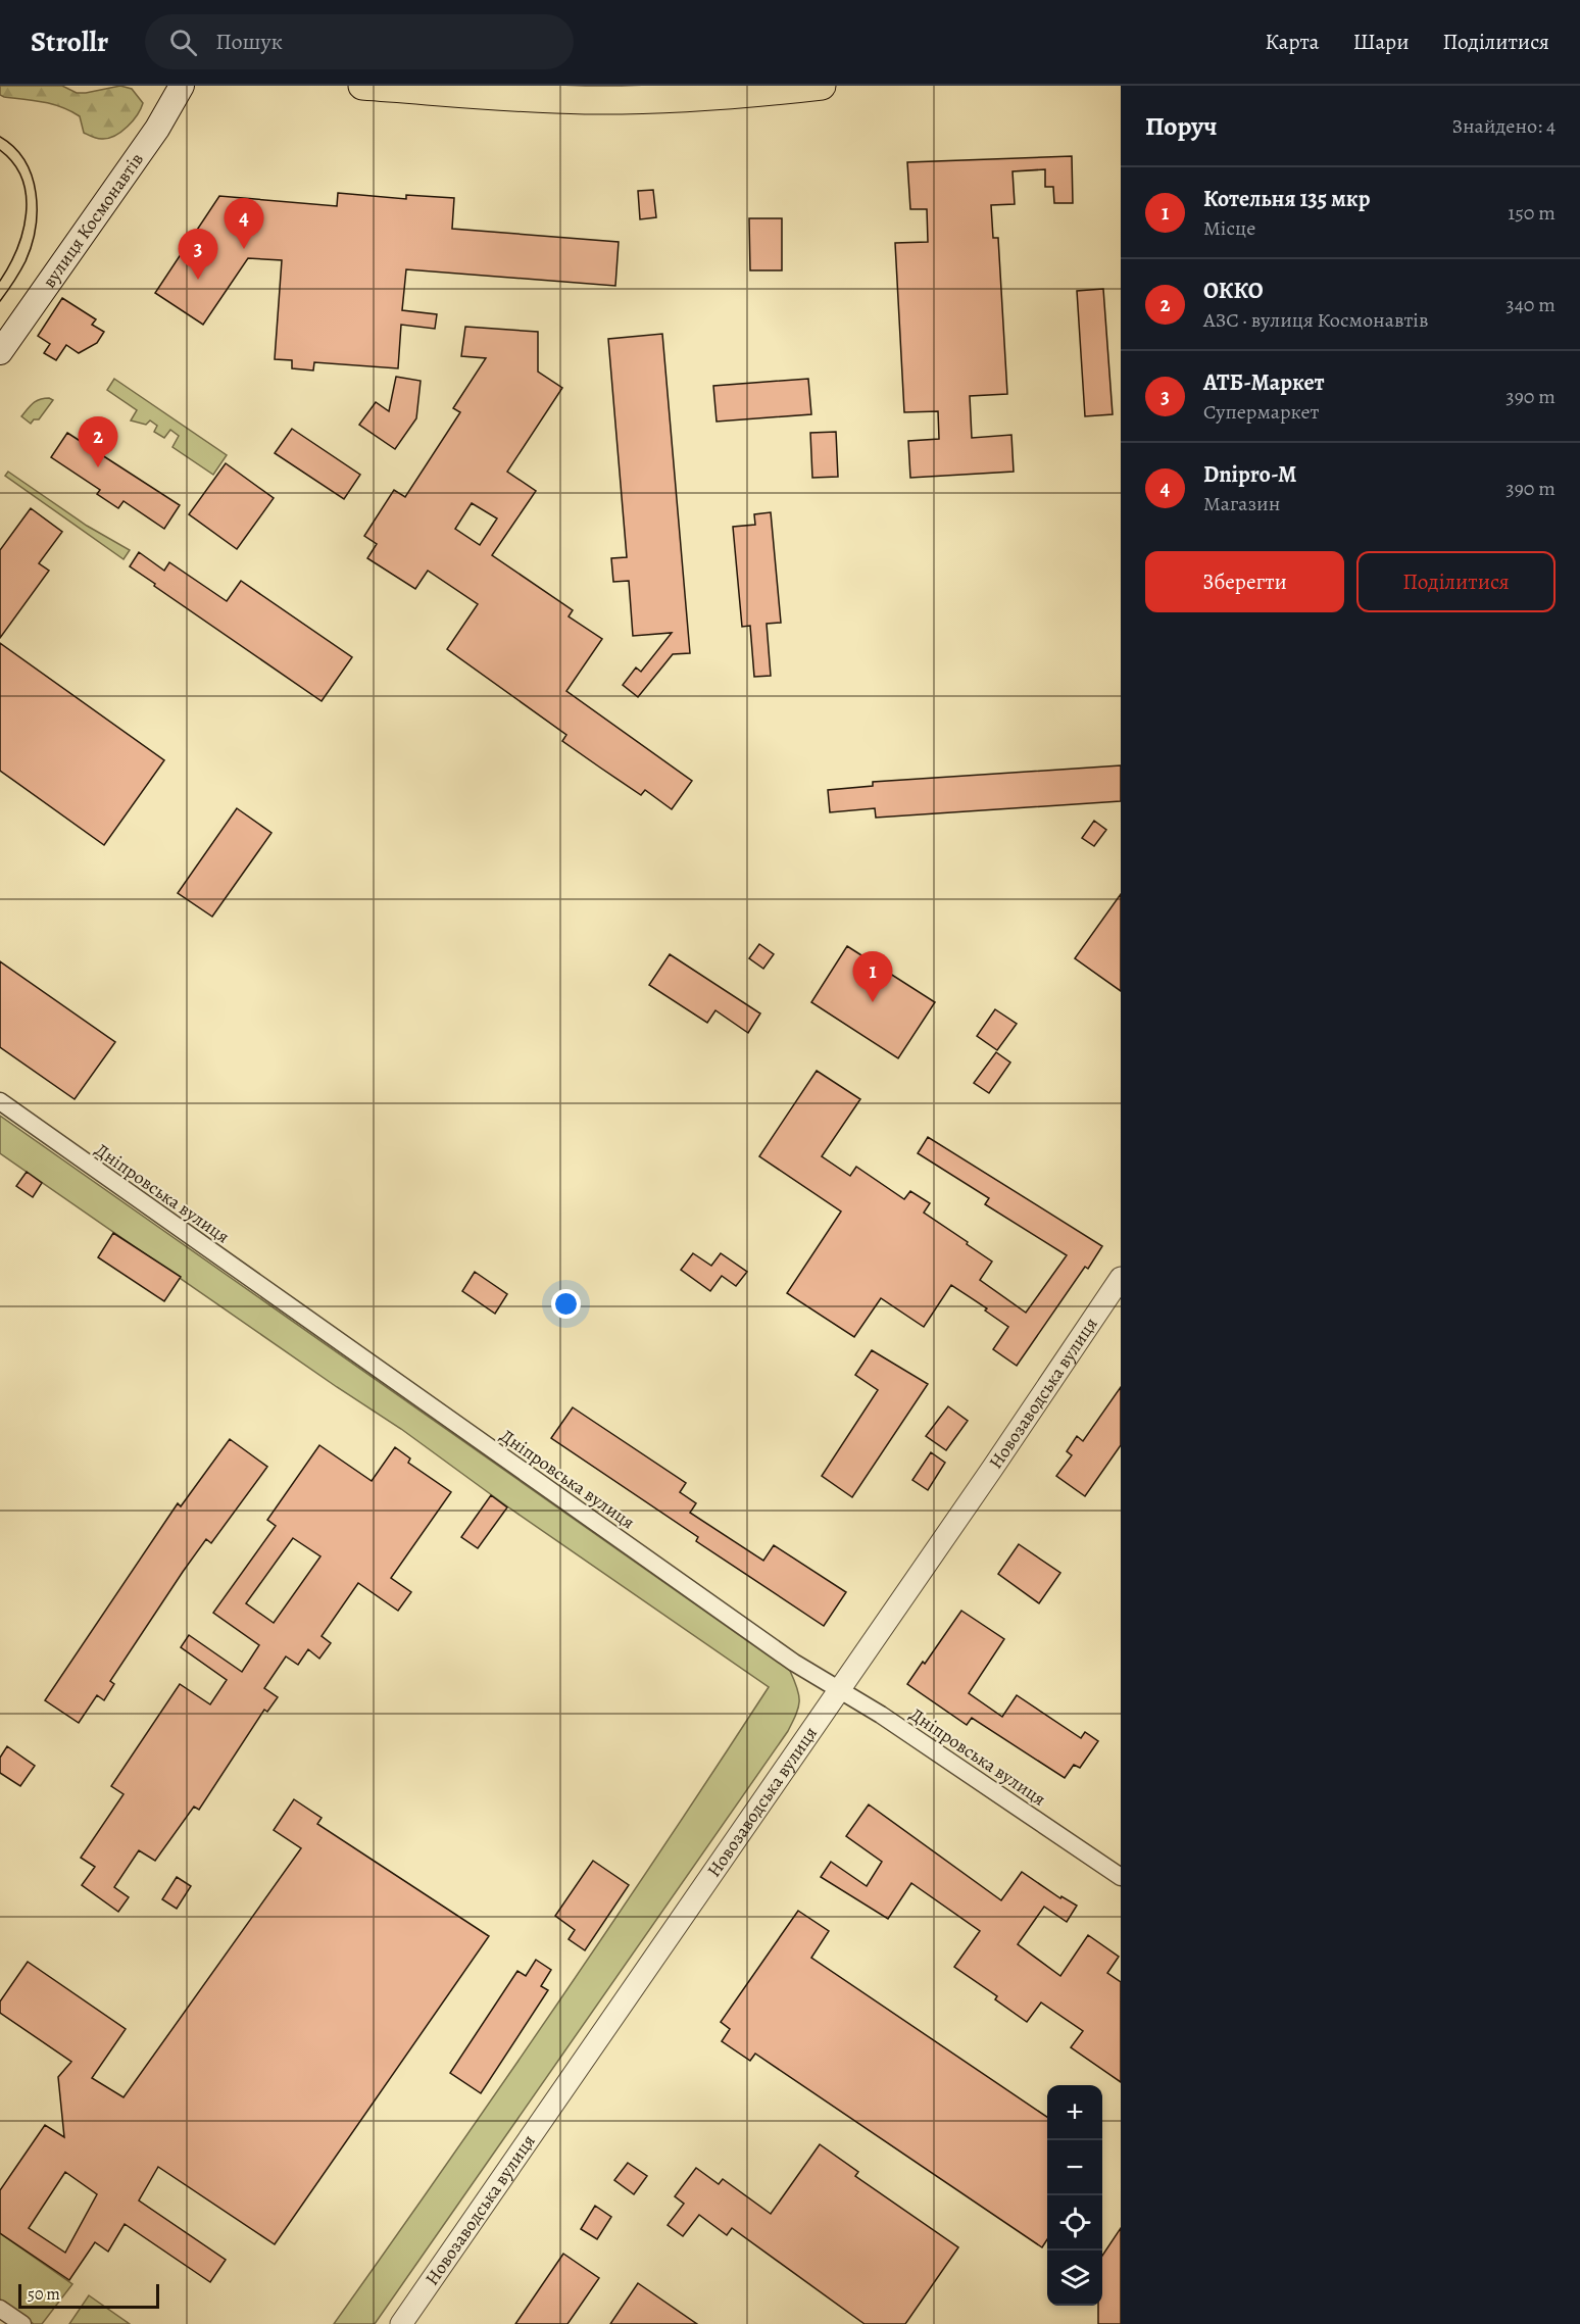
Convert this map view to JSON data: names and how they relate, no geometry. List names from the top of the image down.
{
  "streets": {
    "main road": ["вулиця Космонавтів"],
    "street": ["Дніпровська вулиця", "Новозаводська вулиця"]
  },
  "crossings": [
    ["Дніпровська вулиця", "Новозаводська вулиця"]
  ],
  "scale_bar": "50 m",
  "page": {
    "header": "Strollr",
    "search": "Пошук",
    "nav": ["Карта", "Шари", "Поділитися"],
    "heading": ["Поруч", "Знайдено: 4"],
    "list": [
      {
        "mark": "1",
        "name": "Котельня 135 мкр",
        "note": "Місце",
        "value": "150 m"
      },
      {
        "mark": "2",
        "name": "ОККО",
        "note": "АЗС · вулиця Космонавтів",
        "value": "340 m"
      },
      {
        "mark": "3",
        "name": "АТБ-Маркет",
        "note": "Супермаркет",
        "value": "390 m"
      },
      {
        "mark": "4",
        "name": "Dnipro-M",
        "note": "Магазин",
        "value": "390 m"
      }
    ],
    "pins": [
      "4",
      "3",
      "2",
      "1"
    ],
    "buttons": ["Зберегти", "Поділитися"],
    "map_buttons": ["+", "−"],
    "scale": "50 m"
  }
}
